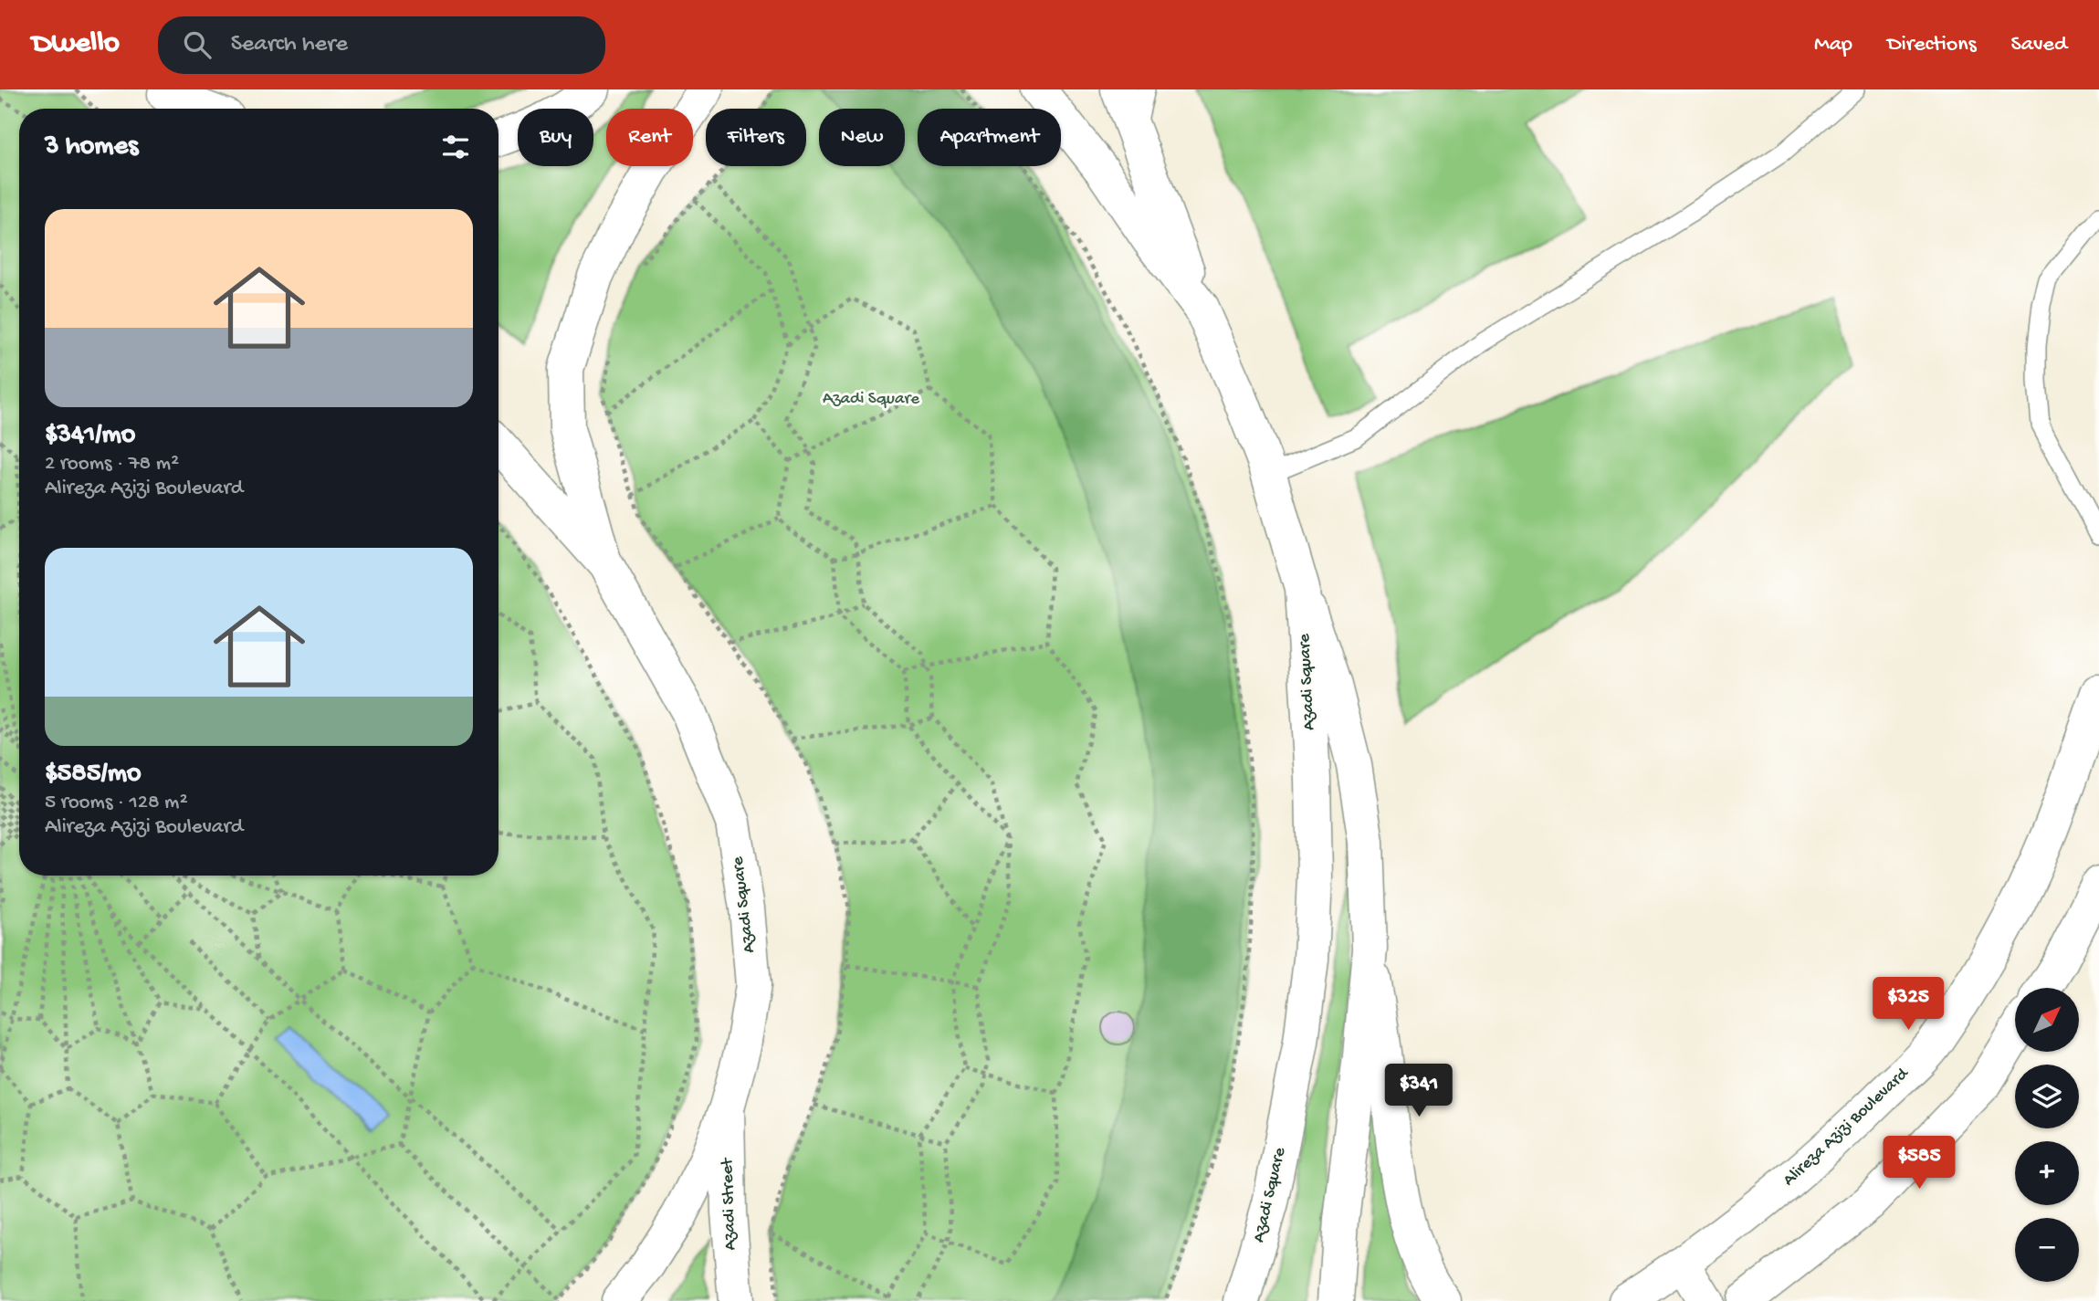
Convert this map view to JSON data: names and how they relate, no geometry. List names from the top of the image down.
{
  "streets": {
    "main road": ["Azadi Square", "Alireza Azizi Boulevard", "Azadi Street"]
  },
  "crossings": [
    ["Azadi Square", "Azadi Street"]
  ],
  "parks": ["Azadi Square"],
  "north": "top right",
  "page": {
    "header": "Dwello",
    "search": "Search here",
    "nav": ["Map", "Directions", "Saved"],
    "chip": [
      "Buy",
      "Rent",
      "Filters",
      "New",
      "Apartment"
    ],
    "heading": "3 homes",
    "list": [
      {
        "name": "$341/mo",
        "note": "2 rooms · 78 m² · Alireza Azizi Boulevard"
      },
      {
        "name": "$585/mo",
        "note": "5 rooms · 128 m² · Alireza Azizi Boulevard"
      }
    ],
    "price": ["$325", "$341", "$585"],
    "map_buttons": ["+", "−"]
  }
}
